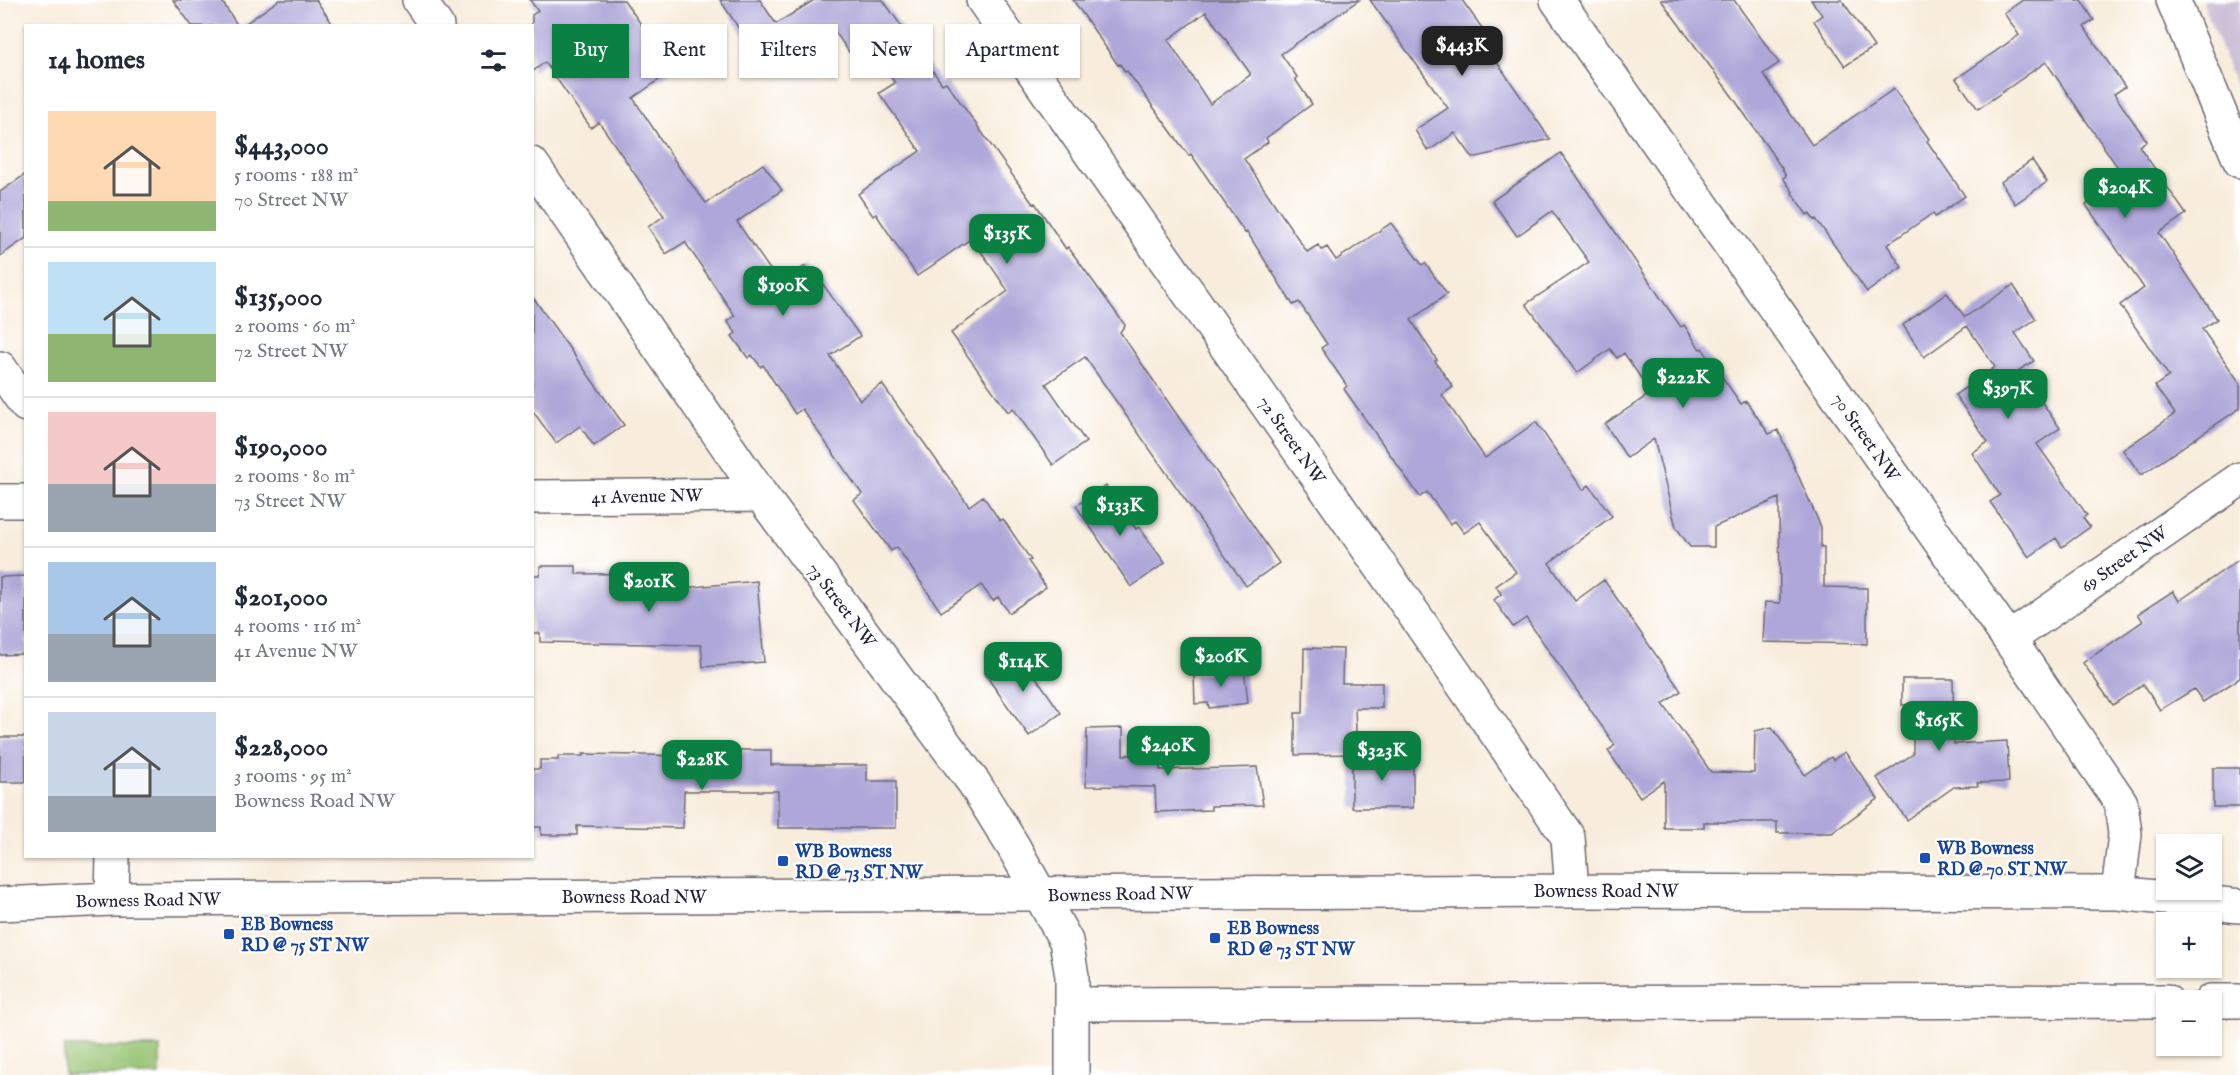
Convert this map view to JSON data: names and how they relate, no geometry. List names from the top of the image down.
{
  "streets": {
    "street": [
      "70 Street NW",
      "72 Street NW",
      "41 Avenue NW",
      "69 Street NW",
      "73 Street NW",
      "Bowness Road NW"
    ]
  },
  "crossings": [
    ["70 Street NW", "69 Street NW"],
    ["70 Street NW", "Bowness Road NW"],
    ["72 Street NW", "Bowness Road NW"],
    ["41 Avenue NW", "73 Street NW"],
    ["73 Street NW", "Bowness Road NW"]
  ],
  "places": {
    "transit": [
      "WB Bowness RD @ 70 ST NW",
      "WB Bowness RD @ 73 ST NW",
      "EB Bowness RD @ 75 ST NW",
      "EB Bowness RD @ 73 ST NW"
    ]
  },
  "page": {
    "chip": [
      "Buy",
      "Rent",
      "Filters",
      "New",
      "Apartment"
    ],
    "heading": "14 homes",
    "price": [
      "$443K",
      "$204K",
      "$135K",
      "$190K",
      "$222K",
      "$397K",
      "$133K",
      "$201K",
      "$206K",
      "$114K",
      "$165K",
      "$240K",
      "$323K",
      "$228K"
    ],
    "list": [
      {
        "name": "$443,000",
        "note": "5 rooms · 188 m² · 70 Street NW"
      },
      {
        "name": "$135,000",
        "note": "2 rooms · 60 m² · 72 Street NW"
      },
      {
        "name": "$190,000",
        "note": "2 rooms · 80 m² · 73 Street NW"
      },
      {
        "name": "$201,000",
        "note": "4 rooms · 116 m² · 41 Avenue NW"
      },
      {
        "name": "$228,000",
        "note": "3 rooms · 95 m² · Bowness Road NW"
      }
    ],
    "map_buttons": ["+", "−"]
  }
}
